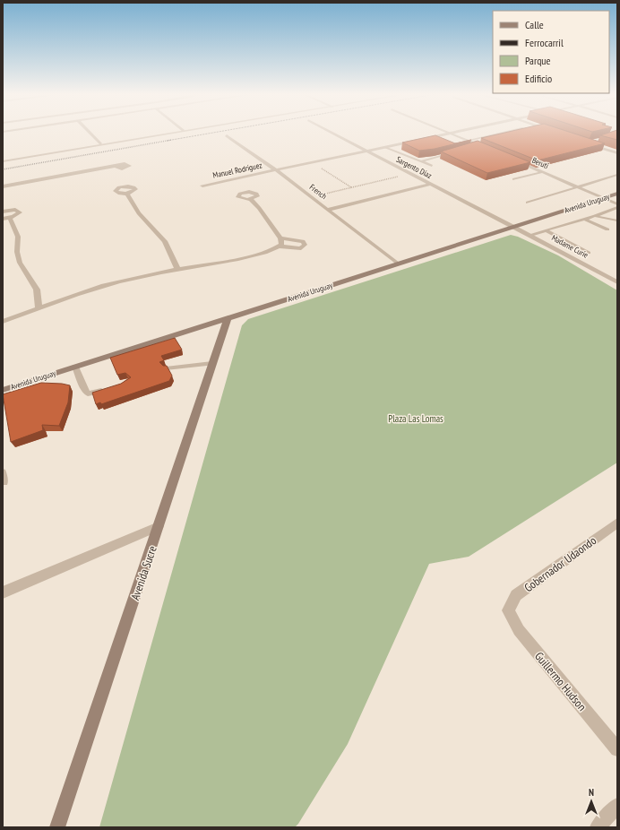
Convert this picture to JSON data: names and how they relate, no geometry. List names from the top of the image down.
{
  "streets": {
    "main road": ["Avenida Uruguay", "Avenida Sucre"],
    "street": [
      "Sargento Díaz",
      "Manuel Rodríguez",
      "French",
      "Madame Curie",
      "Gobernador Udaondo",
      "Guillermo Hudson"
    ],
    "lane": ["Beruti"]
  },
  "crossings": [
    ["Beruti", "Avenida Uruguay"],
    ["Sargento Díaz", "Manuel Rodríguez"],
    ["Sargento Díaz", "Avenida Uruguay"],
    ["Sargento Díaz", "Madame Curie"],
    ["Manuel Rodríguez", "French"],
    ["French", "Avenida Uruguay"],
    ["Avenida Uruguay", "Madame Curie"],
    ["Avenida Uruguay", "Avenida Sucre"],
    ["Gobernador Udaondo", "Guillermo Hudson"]
  ],
  "parks": ["Plaza Las Lomas"],
  "legend": [
    "Calle",
    "Ferrocarril",
    "Parque",
    "Edificio"
  ],
  "north": "top"
}
